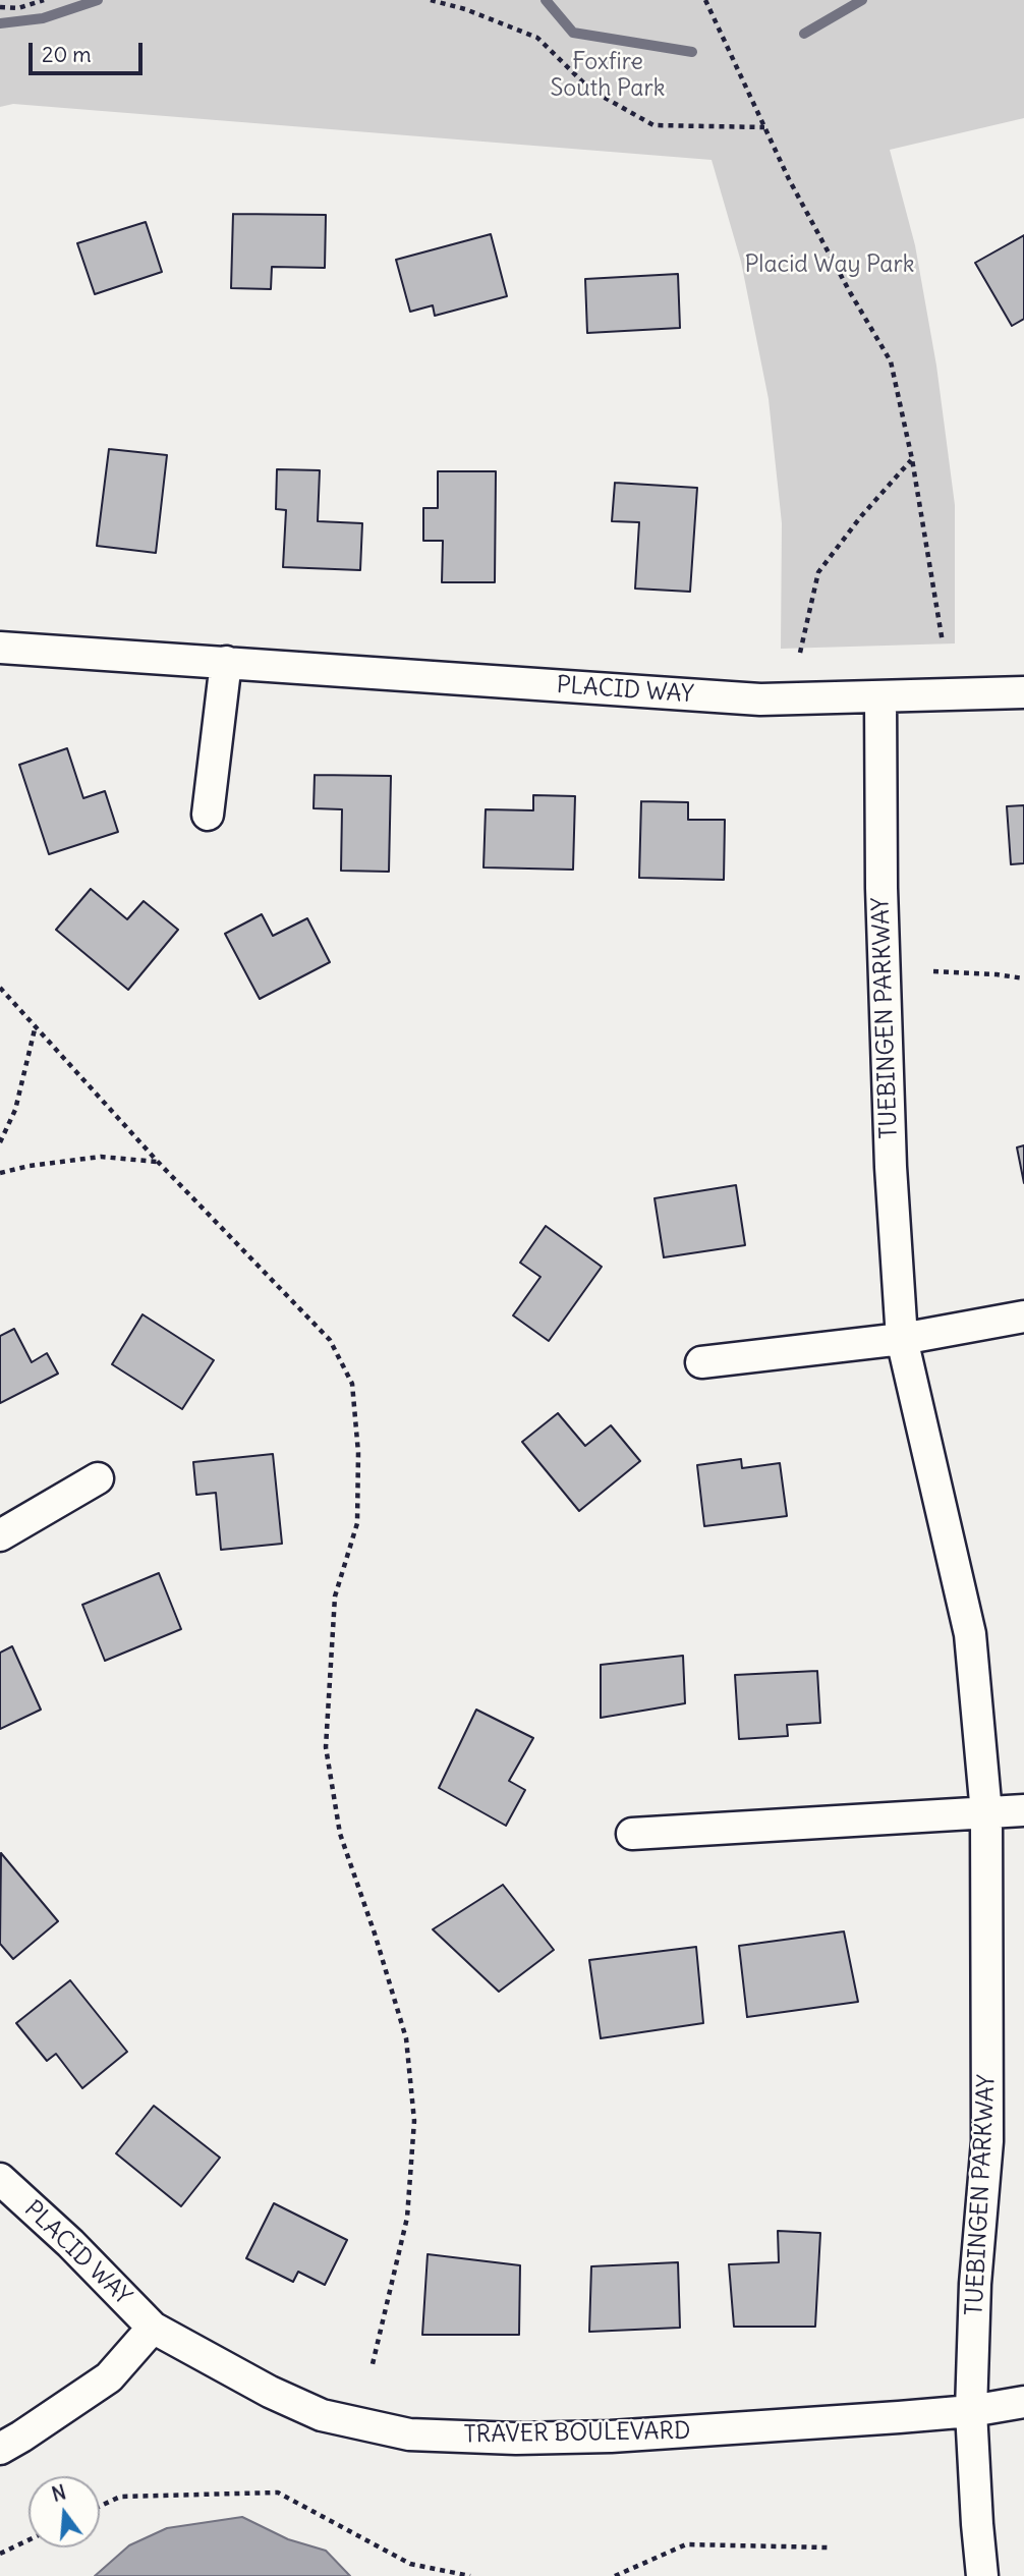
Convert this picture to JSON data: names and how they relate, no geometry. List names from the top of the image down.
{
  "streets": {
    "street": ["PLACID WAY", "TUEBINGEN PARKWAY", "TRAVER BOULEVARD"]
  },
  "crossings": [
    ["PLACID WAY", "TUEBINGEN PARKWAY"],
    ["PLACID WAY", "TRAVER BOULEVARD"],
    ["TUEBINGEN PARKWAY", "TRAVER BOULEVARD"]
  ],
  "parks": ["Foxfire South Park", "Placid Way Park"],
  "scale_bar": "20 m",
  "north": "top"
}
